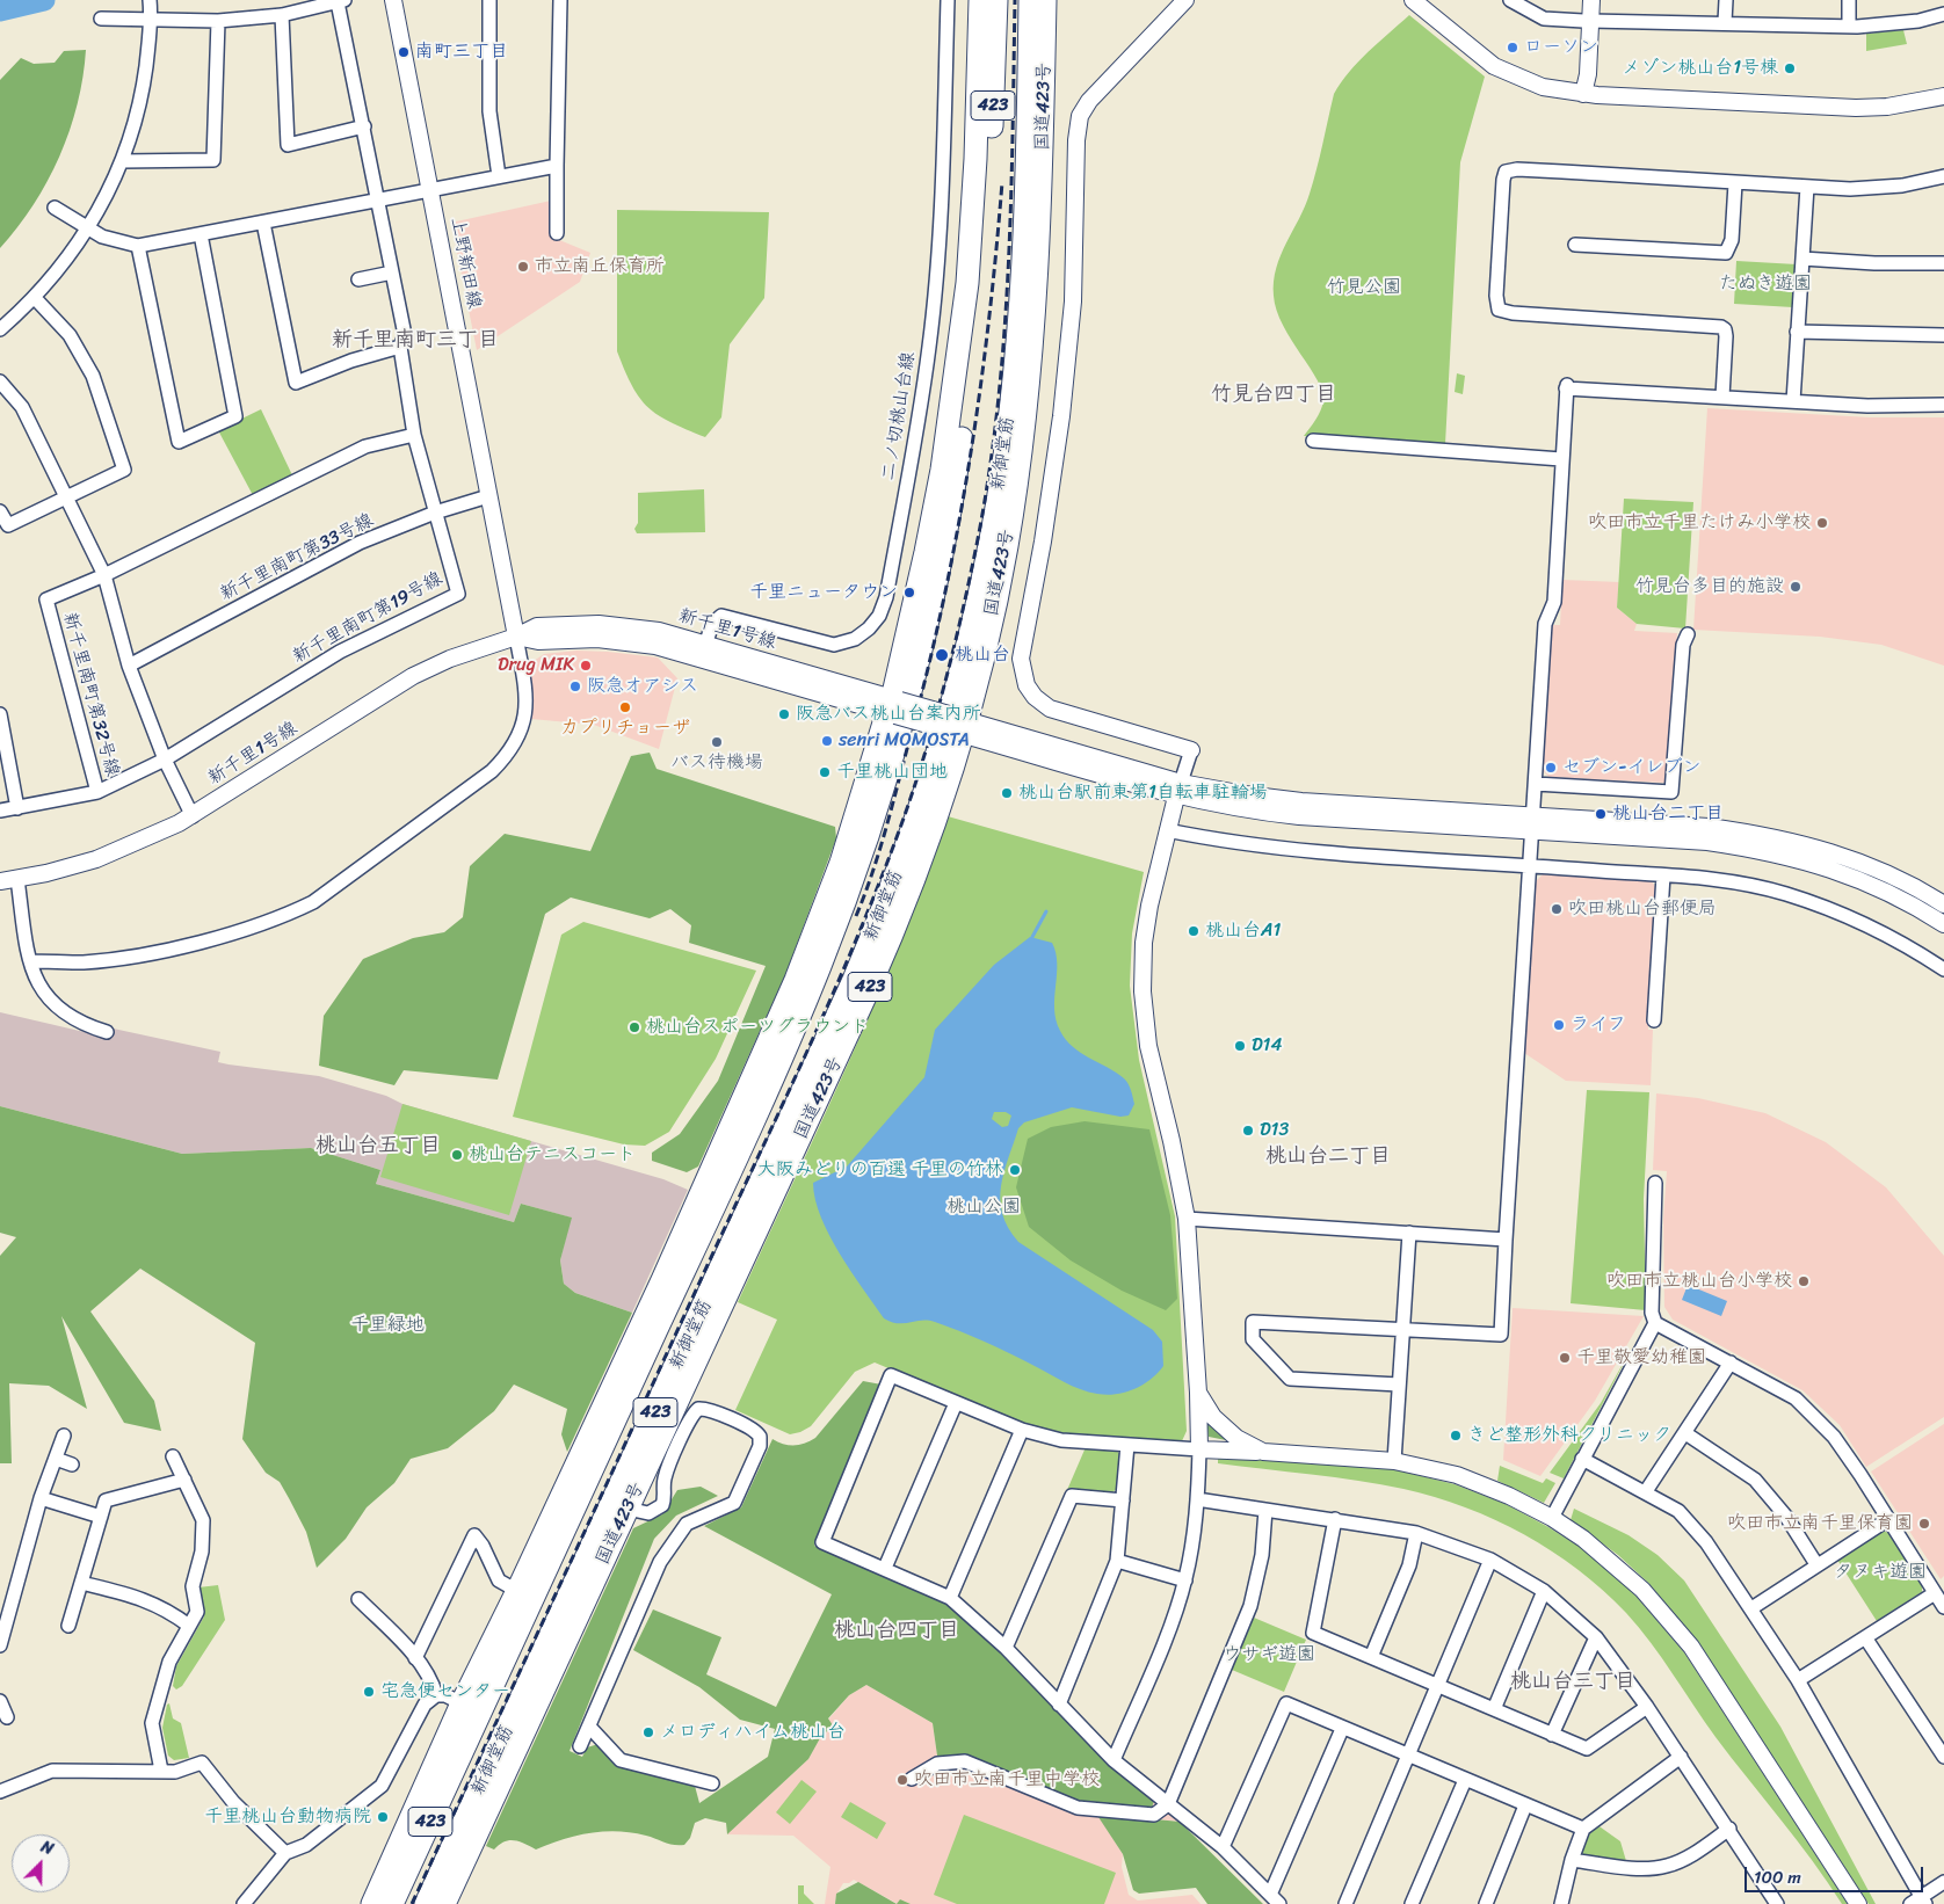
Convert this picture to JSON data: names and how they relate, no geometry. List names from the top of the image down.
{
  "streets": {
    "highway": ["423", "国道423号", "新御堂筋"],
    "street": [
      "上野新田線",
      "二ノ切桃山台線",
      "新千里南町第33号線",
      "新千里南町第19号線",
      "新千里1号線",
      "新千里南町第32号線"
    ]
  },
  "crossings": [
    ["423", "新千里1号線"],
    ["国道423号", "新千里1号線"],
    ["上野新田線", "新千里南町第33号線"],
    ["上野新田線", "新千里1号線"],
    ["二ノ切桃山台線", "新千里1号線"],
    ["新千里南町第33号線", "新千里南町第19号線"],
    ["新千里南町第19号線", "新千里南町第32号線"]
  ],
  "districts": [
    "新千里南町三丁目",
    "竹見台四丁目",
    "桃山台五丁目",
    "桃山台二丁目",
    "桃山台四丁目",
    "桃山台三丁目"
  ],
  "parks": [
    "たぬき遊園",
    "竹見公園",
    "桃山公園",
    "千里緑地",
    "タヌキ遊園",
    "ウサギ遊園"
  ],
  "places": [
    "ローソン",
    "南町三丁目",
    "メゾン桃山台1号棟",
    "市立南丘保育所",
    "吹田市立千里たけみ小学校",
    "竹見台多目的施設",
    "千里ニュータウン",
    "桃山台",
    "Drug MIK",
    "阪急オアシス",
    "カプリチョーザ",
    "阪急バス桃山台案内所",
    "senri MOMOSTA",
    "バス待機場",
    "セブン-イレブン",
    "千里桃山団地",
    "桃山台駅前東第1自転車駐輪場",
    "桃山台二丁目",
    "吹田桃山台郵便局",
    "桃山台A1",
    "ライフ",
    "桃山台スポーツグラウンド",
    "D14",
    "D13",
    "桃山台テニスコート",
    "大阪みどりの百選 千里の竹林",
    "吹田市立桃山台小学校",
    "千里敬愛幼稚園",
    "きど整形外科クリニック",
    "吹田市立南千里保育園",
    "宅急便センター",
    "メロディハイム桃山台",
    "吹田市立南千里中学校",
    "千里桃山台動物病院"
  ],
  "scale_bar": "100 m",
  "north": "top right"
}
